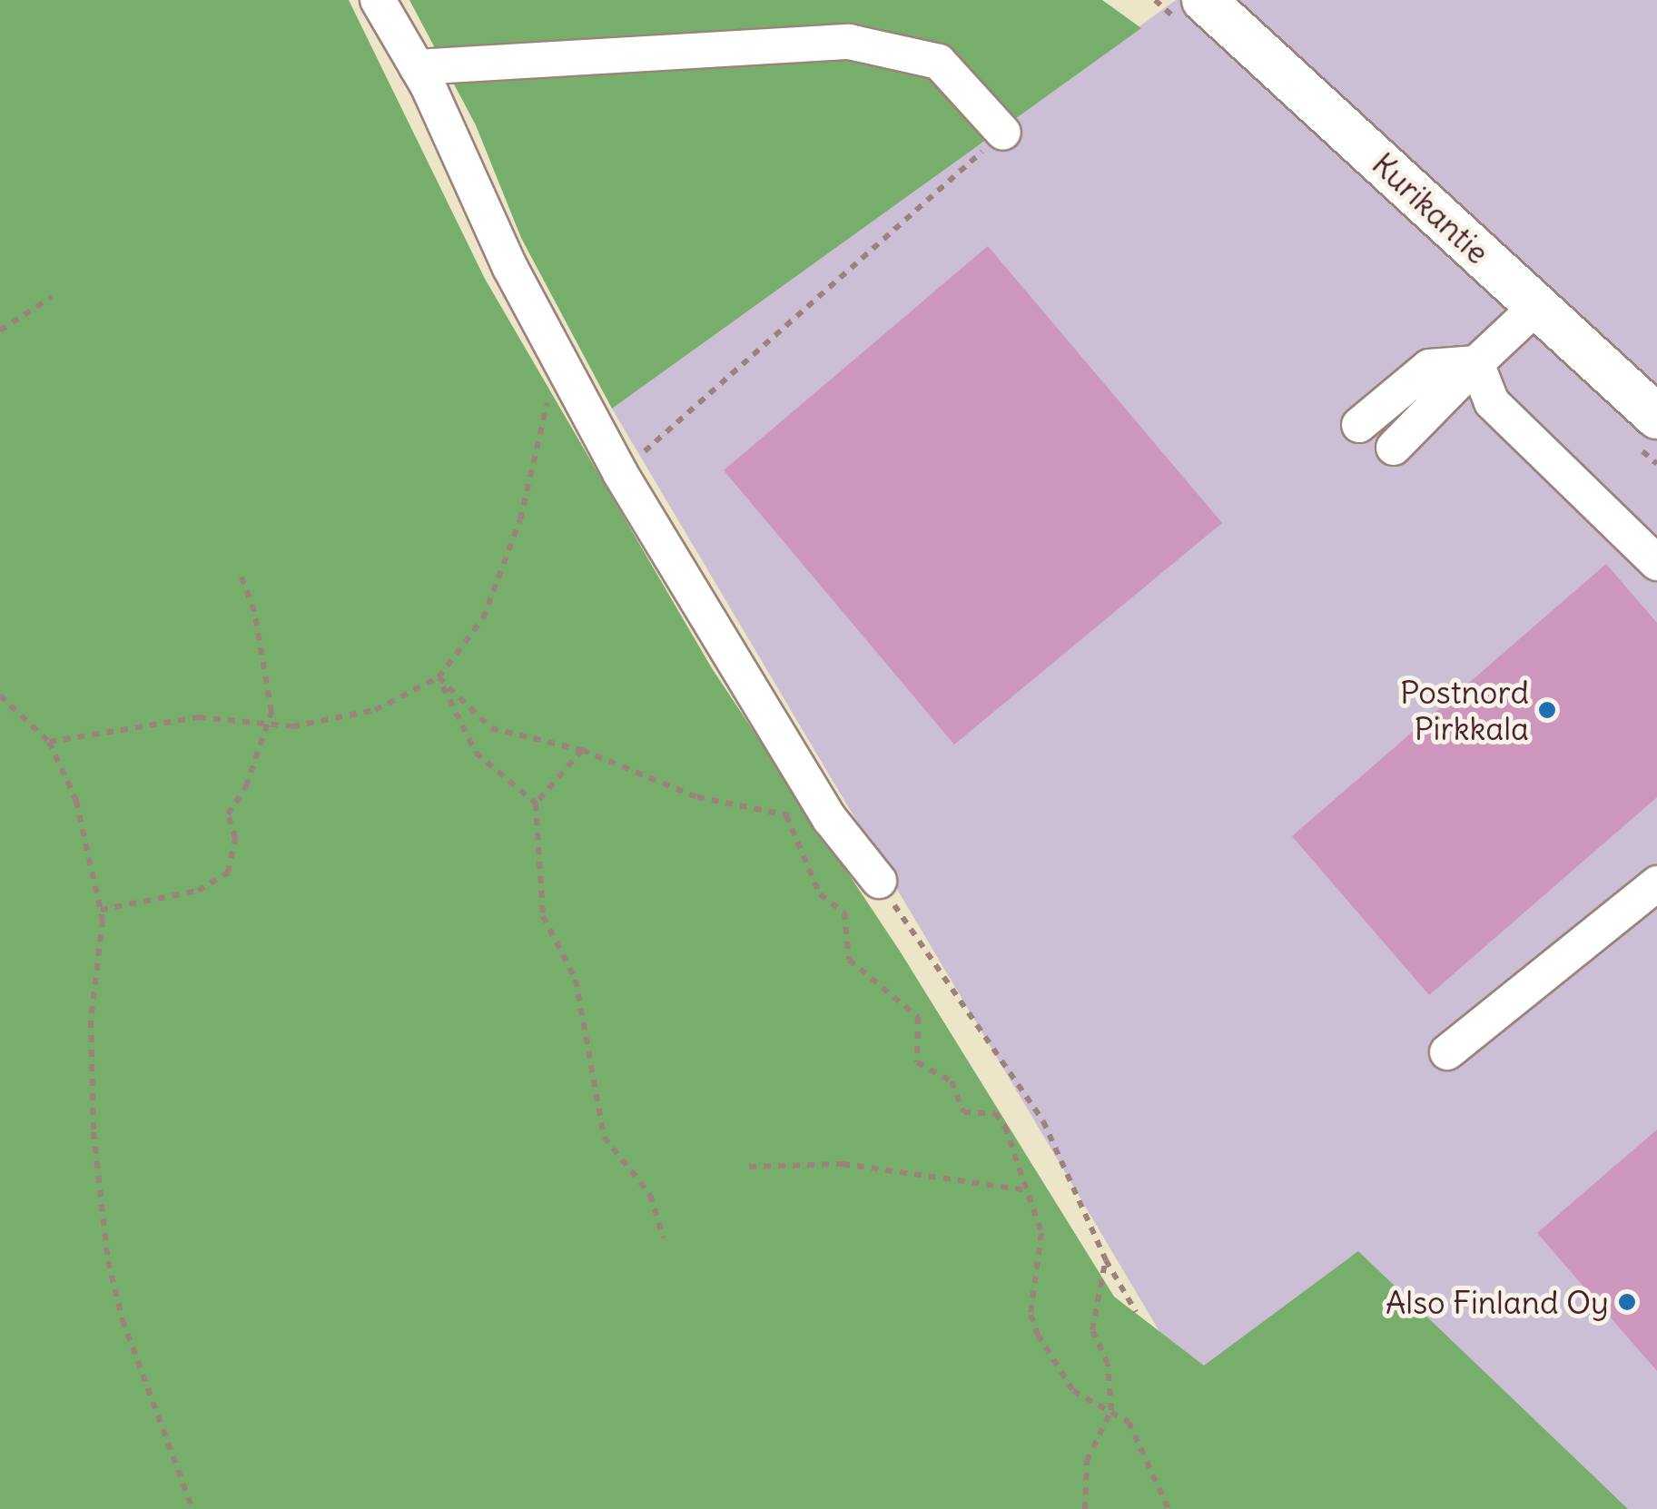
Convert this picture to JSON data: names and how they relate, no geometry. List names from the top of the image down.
{
  "streets": {
    "main road": ["Kurikantie"]
  },
  "places": ["Postnord Pirkkala", "Also Finland Oy"]
}
